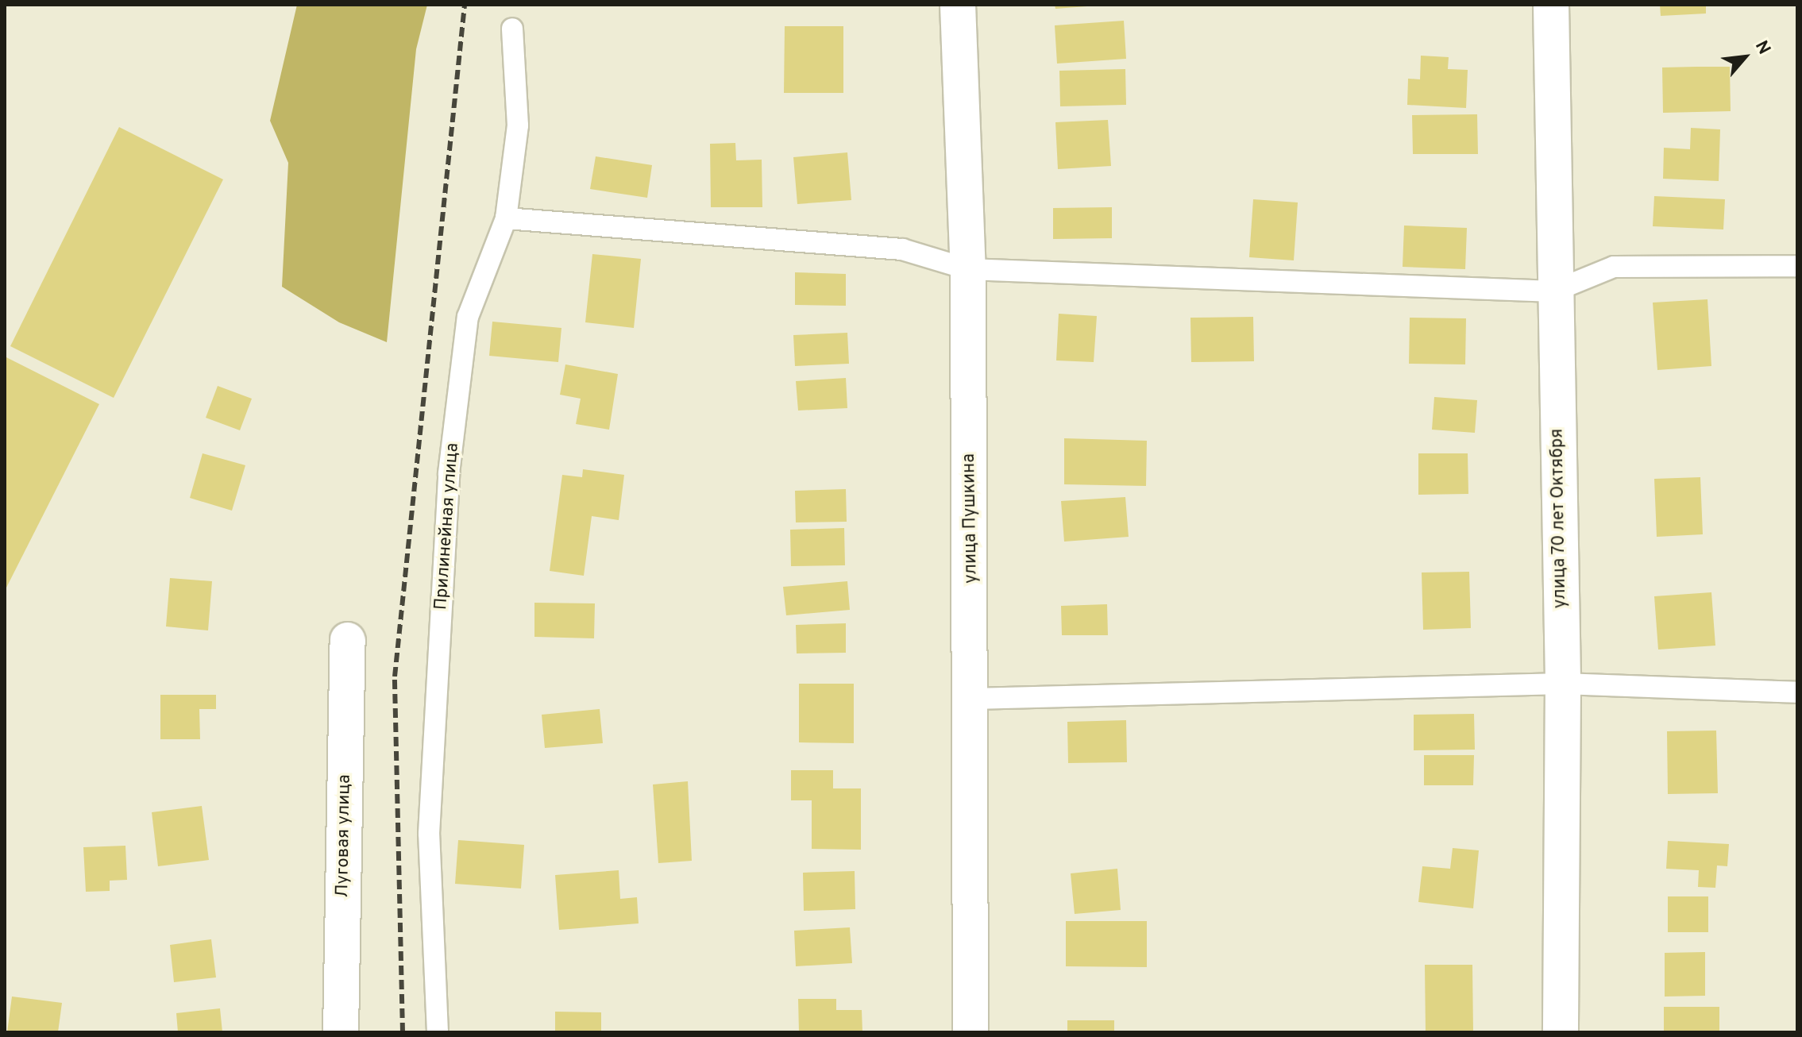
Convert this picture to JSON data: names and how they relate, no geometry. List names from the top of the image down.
{
  "streets": {
    "street": ["улица Пушкина", "улица 70 лет Октября", "Луговая улица"],
    "lane": ["Прилинейная улица"]
  },
  "north": "top right"
}
